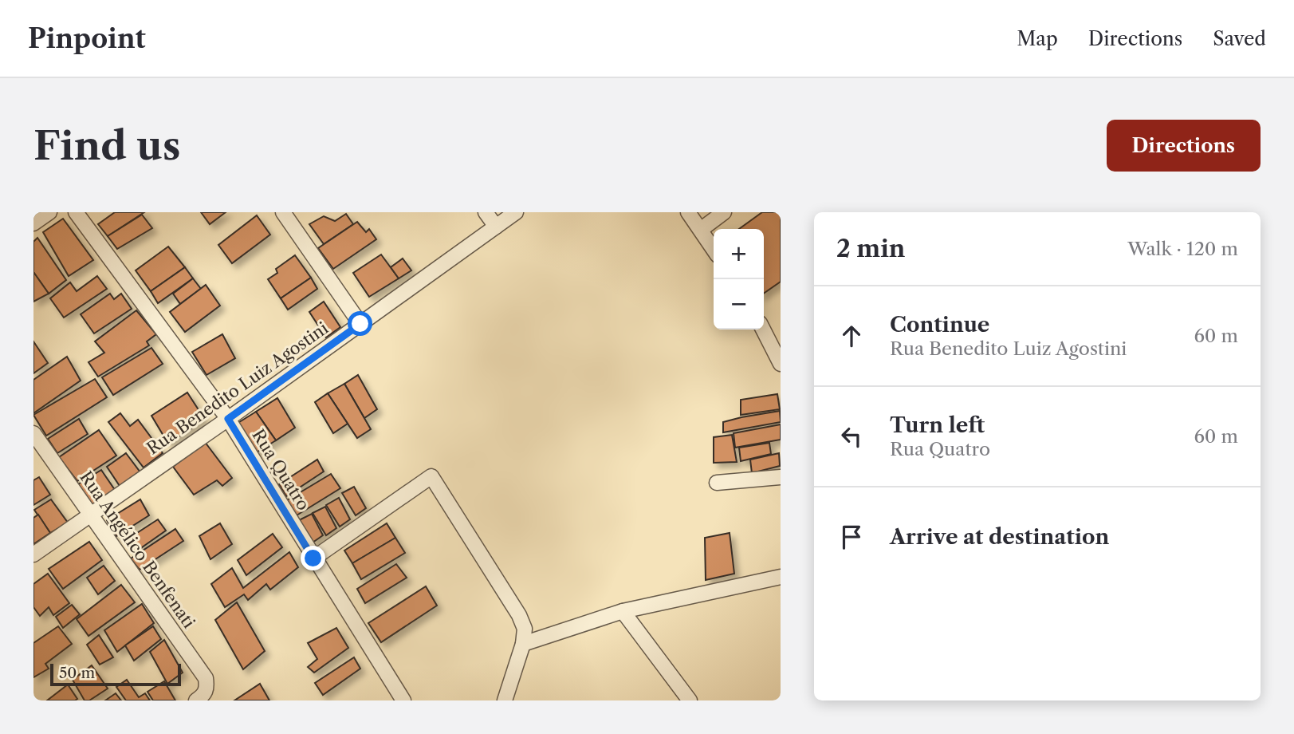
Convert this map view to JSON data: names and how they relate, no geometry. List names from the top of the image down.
{
  "streets": {
    "street": ["Rua Benedito Luiz Agostini", "Rua Quatro", "Rua Angélico Benfenati"]
  },
  "crossings": [
    ["Rua Benedito Luiz Agostini", "Rua Quatro"],
    ["Rua Benedito Luiz Agostini", "Rua Angélico Benfenati"]
  ],
  "scale_bar": "50 m",
  "page": {
    "header": "Pinpoint",
    "nav": ["Map", "Directions", "Saved"],
    "buttons": "Directions",
    "title": "Find us",
    "heading": ["2 min", "Walk · 120 m"],
    "map_buttons": ["+", "−"],
    "list": [
      ["Continue", "Rua Benedito Luiz Agostini", "60 m"],
      ["Turn left", "Rua Quatro", "60 m"],
      "Arrive at destination"
    ],
    "scale": "50 m"
  }
}
